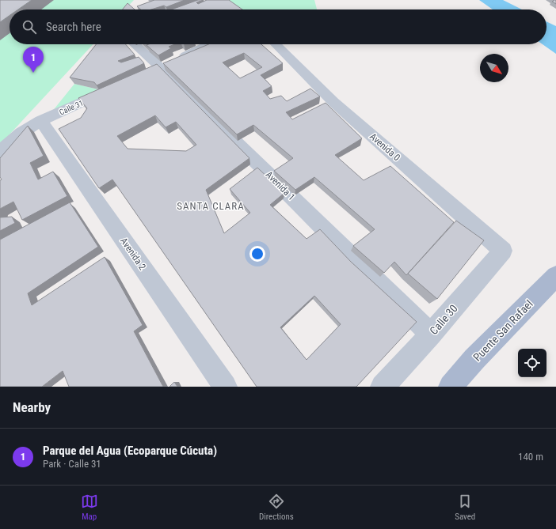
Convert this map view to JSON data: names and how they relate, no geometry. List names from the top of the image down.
{
  "streets": {
    "main road": ["Puente San Rafael"],
    "street": [
      "Calle 31",
      "Avenida 0",
      "Avenida 1",
      "Avenida 2",
      "Calle 30"
    ]
  },
  "crossings": [
    ["Calle 31", "Avenida 2"],
    ["Avenida 0", "Calle 30"],
    ["Avenida 1", "Calle 30"]
  ],
  "districts": ["SANTA CLARA"],
  "north": "bottom right",
  "page": {
    "search": "Search here",
    "pins": "1",
    "heading": "Nearby",
    "list": [
      {
        "mark": "1",
        "name": "Parque del Agua (Ecoparque Cúcuta)",
        "note": "Park · Calle 31",
        "value": "140 m"
      }
    ],
    "nav": ["Map", "Directions", "Saved"]
  }
}
